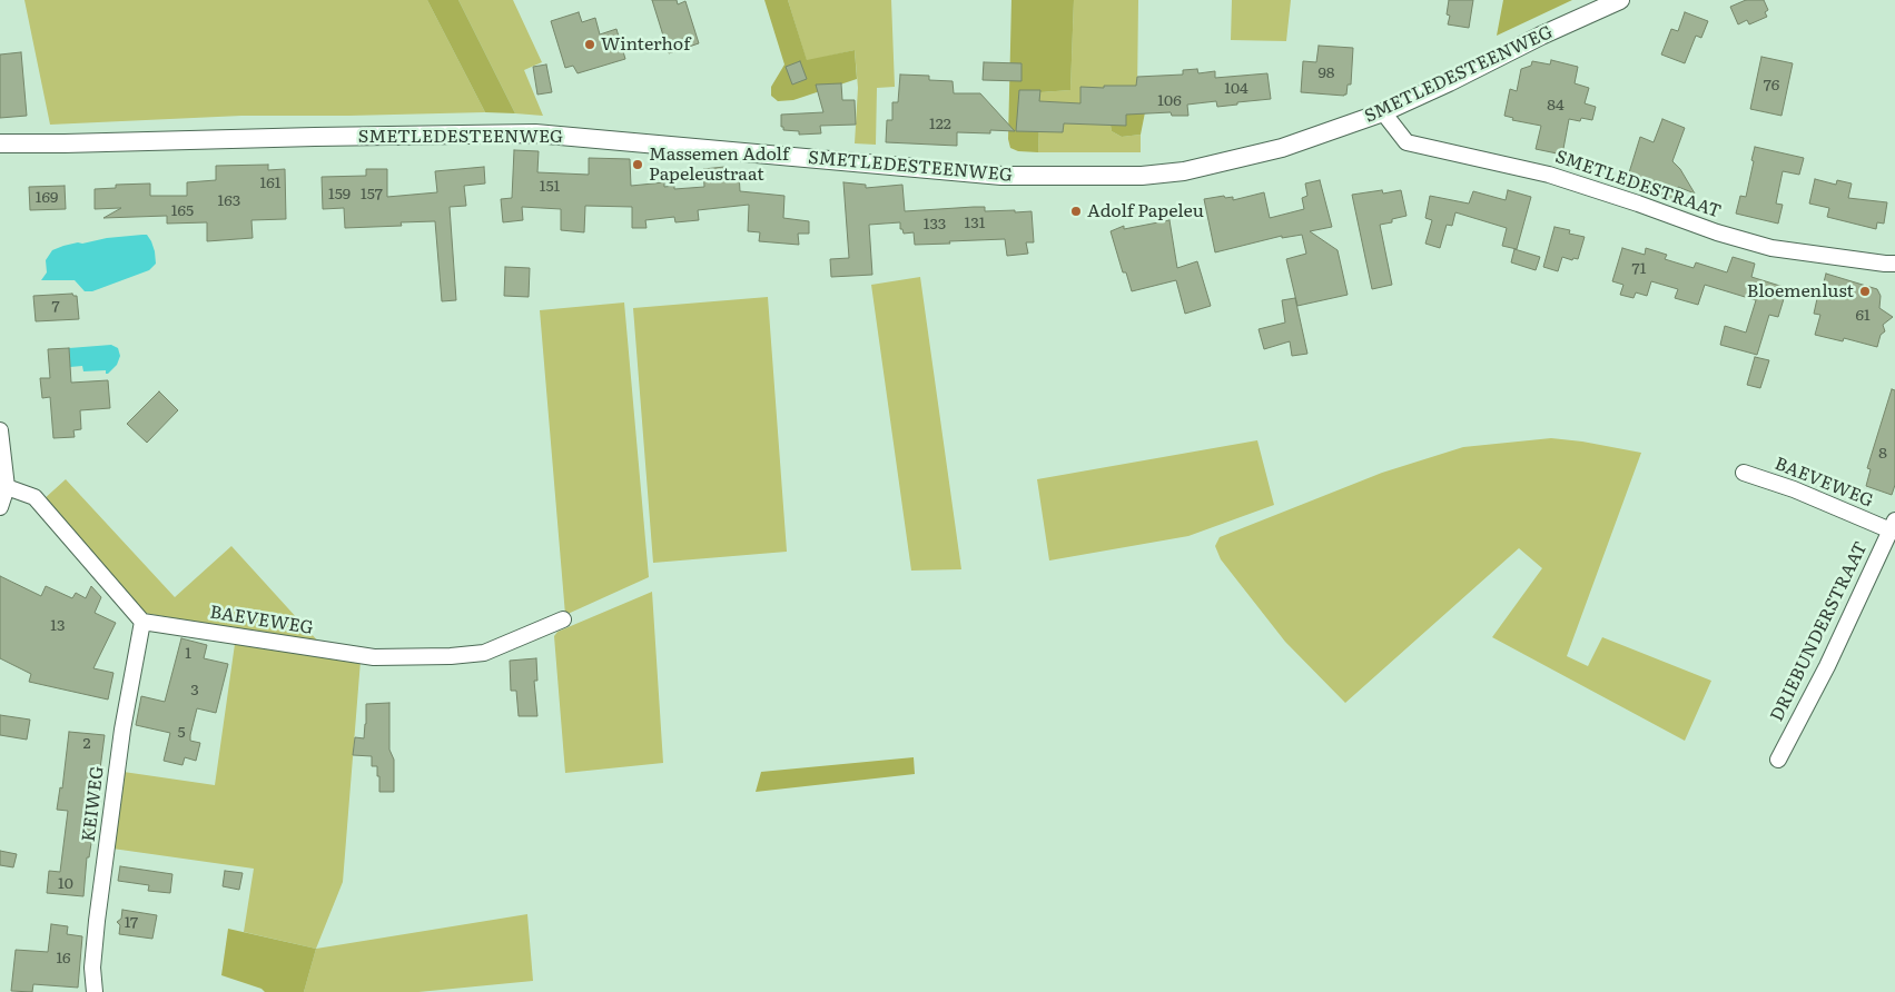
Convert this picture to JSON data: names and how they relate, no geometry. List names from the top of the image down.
{
  "streets": {
    "street": [
      "SMETLEDESTEENWEG",
      "SMETLEDESTRAAT",
      "BAEVEWEG",
      "DRIEBUNDERSTRAAT",
      "KEIWEG"
    ]
  },
  "crossings": [
    ["SMETLEDESTEENWEG", "SMETLEDESTRAAT"],
    ["BAEVEWEG", "DRIEBUNDERSTRAAT"],
    ["BAEVEWEG", "KEIWEG"]
  ],
  "places": [
    "Winterhof",
    "Massemen Adolf Papeleustraat",
    "Adolf Papeleu",
    "Bloemenlust"
  ],
  "house_numbers": [
    "98",
    "76",
    "104",
    "106",
    "84",
    "122",
    "161",
    "151",
    "159",
    "157",
    "169",
    "163",
    "165",
    "131",
    "133",
    "71",
    "7",
    "61",
    "8",
    "13",
    "1",
    "3",
    "5",
    "2",
    "10",
    "17",
    "16"
  ]
}
